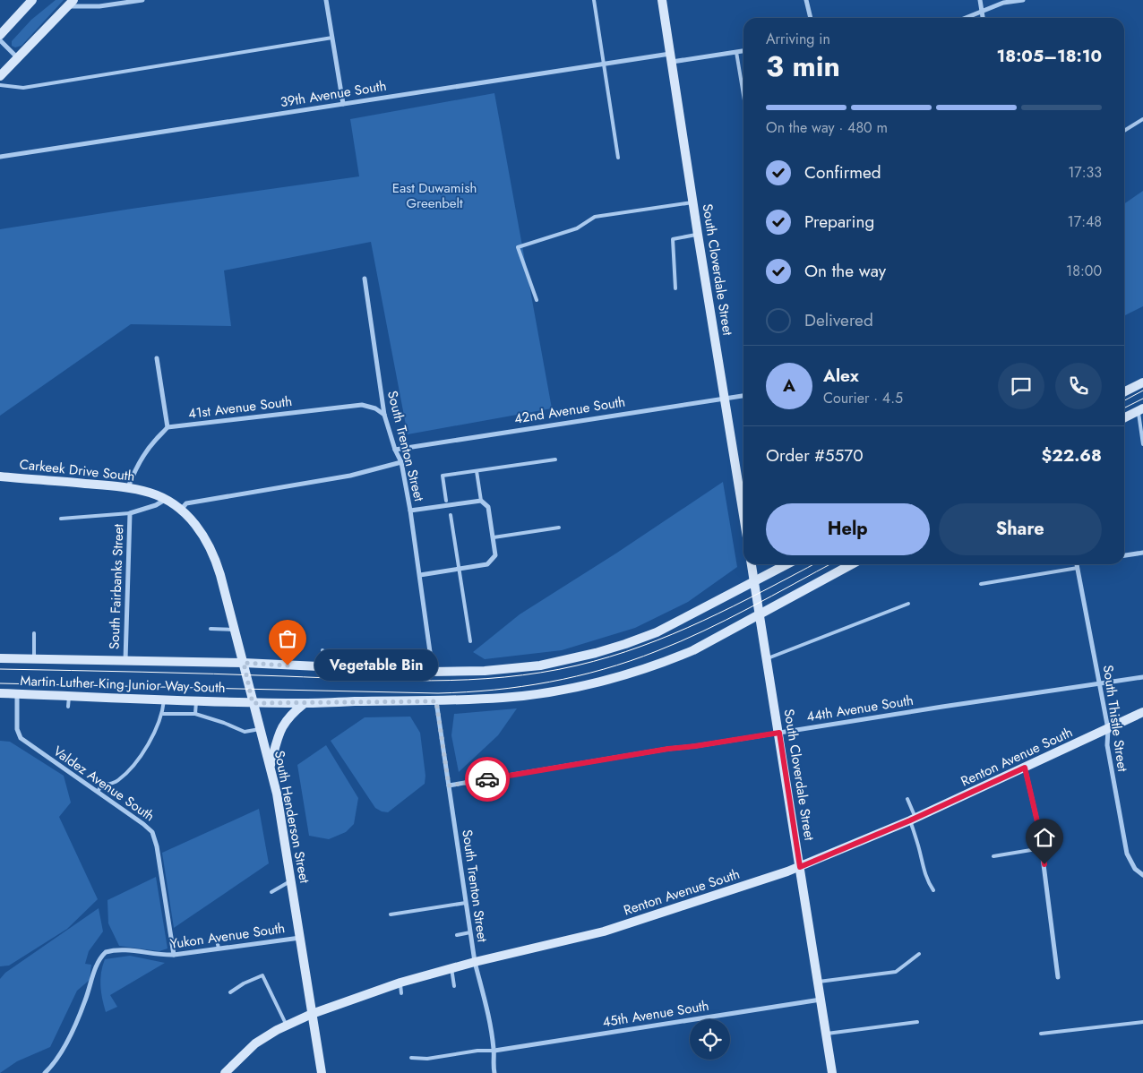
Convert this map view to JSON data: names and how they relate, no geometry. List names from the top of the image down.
{
  "streets": {
    "main road": [
      "South Cloverdale Street",
      "Carkeek Drive South",
      "Martin Luther King Junior Way South",
      "Renton Avenue South",
      "South Henderson Street"
    ],
    "street": [
      "39th Avenue South",
      "41st Avenue South",
      "42nd Avenue South",
      "South Trenton Street",
      "South Fairbanks Street",
      "44th Avenue South",
      "South Thistle Street",
      "Valdez Avenue South",
      "Yukon Avenue South",
      "45th Avenue South"
    ]
  },
  "crossings": [
    ["39th Avenue South", "South Cloverdale Street"],
    ["South Cloverdale Street", "42nd Avenue South"],
    ["South Cloverdale Street", "Martin Luther King Junior Way South"],
    ["South Cloverdale Street", "44th Avenue South"],
    ["South Cloverdale Street", "Renton Avenue South"],
    ["South Cloverdale Street", "45th Avenue South"],
    ["41st Avenue South", "South Trenton Street"],
    ["42nd Avenue South", "South Trenton Street"],
    ["South Trenton Street", "Martin Luther King Junior Way South"],
    ["South Trenton Street", "44th Avenue South"],
    ["South Trenton Street", "Renton Avenue South"],
    ["South Trenton Street", "45th Avenue South"],
    ["Carkeek Drive South", "South Henderson Street"],
    ["South Fairbanks Street", "Martin Luther King Junior Way South"],
    ["Martin Luther King Junior Way South", "Valdez Avenue South"],
    ["Martin Luther King Junior Way South", "South Henderson Street"],
    ["44th Avenue South", "South Thistle Street"],
    ["South Thistle Street", "Renton Avenue South"],
    ["Renton Avenue South", "South Henderson Street"],
    ["Valdez Avenue South", "Yukon Avenue South"],
    ["South Henderson Street", "Yukon Avenue South"]
  ],
  "parks": ["East Duwamish Greenbelt"],
  "places": ["Vegetable Bin"],
  "page": {
    "heading": ["3 min", "Arriving in", "18:05–18:10"],
    "panel": [
      "Alex",
      "Courier · 4.5",
      "Order #5570",
      "$22.68"
    ],
    "bar": "On the way · 480 m",
    "list": [
      ["Confirmed", "17:33"],
      ["Preparing", "17:48"],
      ["On the way", "18:00"],
      "Delivered"
    ],
    "round": "A",
    "buttons": ["Help", "Share"],
    "bubble": "Vegetable Bin"
  }
}
